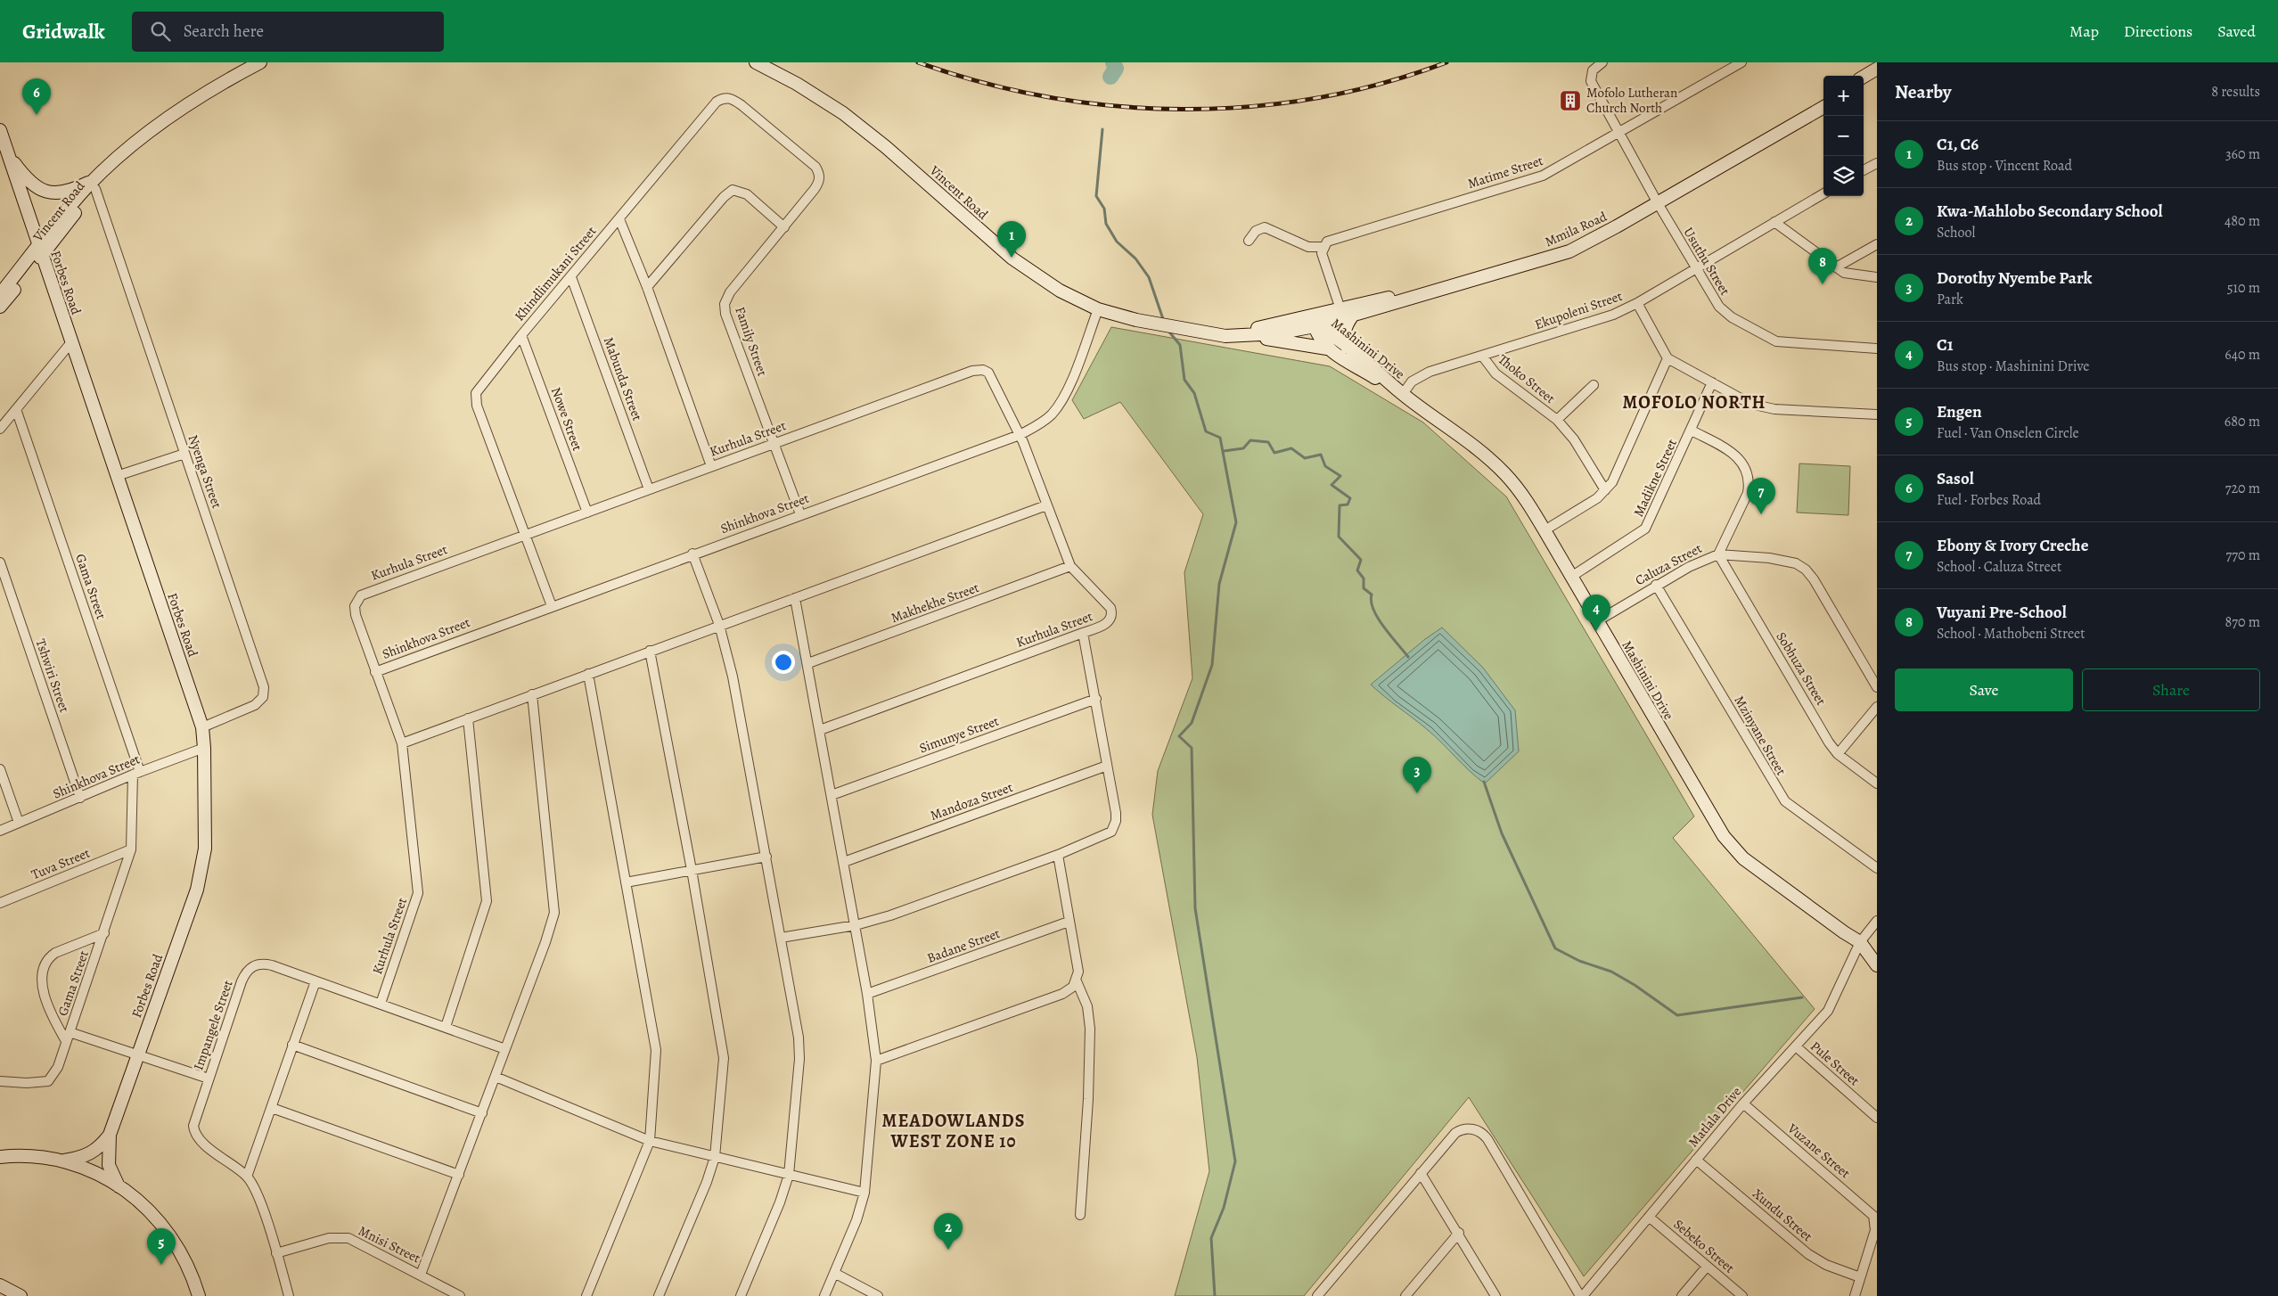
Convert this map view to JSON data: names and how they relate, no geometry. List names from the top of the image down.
{
  "streets": {
    "street": [
      "Matime Street",
      "Vincent Road",
      "Mmila Road",
      "Usuthu Street",
      "Khindlimukani Street",
      "Forbes Road",
      "Ekupoleni Street",
      "Family Street",
      "Mashinini Drive",
      "Mabunda Street",
      "Thoko Street",
      "Nowe Street",
      "Kurhula Street",
      "Nyenga Street",
      "Madikne Street",
      "Shinkhova Street",
      "Caluza Street",
      "Gama Street",
      "Makhekhe Street",
      "Sobhuza Street",
      "Tshwiri Street",
      "Simunye Street",
      "Mzinyane Street",
      "Mandoza Street",
      "Tuva Street",
      "Badane Street",
      "Impangele Street",
      "Pule Street",
      "Matlala Drive",
      "Vuzane Street",
      "Xundu Street",
      "Mnisi Street",
      "Sebeko Street"
    ]
  },
  "crossings": [
    ["Matime Street", "Usuthu Street"],
    ["Vincent Road", "Mmila Road"],
    ["Vincent Road", "Forbes Road"],
    ["Vincent Road", "Mashinini Drive"],
    ["Vincent Road", "Nyenga Street"],
    ["Vincent Road", "Shinkhova Street"],
    ["Mmila Road", "Usuthu Street"],
    ["Mmila Road", "Mashinini Drive"],
    ["Usuthu Street", "Ekupoleni Street"],
    ["Khindlimukani Street", "Family Street"],
    ["Khindlimukani Street", "Mabunda Street"],
    ["Khindlimukani Street", "Nowe Street"],
    ["Khindlimukani Street", "Kurhula Street"],
    ["Khindlimukani Street", "Shinkhova Street"],
    ["Forbes Road", "Nyenga Street"],
    ["Forbes Road", "Shinkhova Street"],
    ["Ekupoleni Street", "Mashinini Drive"],
    ["Ekupoleni Street", "Thoko Street"],
    ["Family Street", "Kurhula Street"],
    ["Family Street", "Shinkhova Street"],
    ["Mashinini Drive", "Madikne Street"],
    ["Mashinini Drive", "Caluza Street"],
    ["Mashinini Drive", "Matlala Drive"],
    ["Mabunda Street", "Kurhula Street"],
    ["Nowe Street", "Kurhula Street"],
    ["Kurhula Street", "Shinkhova Street"],
    ["Kurhula Street", "Makhekhe Street"],
    ["Kurhula Street", "Impangele Street"],
    ["Shinkhova Street", "Gama Street"],
    ["Shinkhova Street", "Tshwiri Street"],
    ["Caluza Street", "Sobhuza Street"],
    ["Caluza Street", "Mzinyane Street"],
    ["Gama Street", "Tuva Street"],
    ["Pule Street", "Matlala Drive"],
    ["Matlala Drive", "Vuzane Street"],
    ["Matlala Drive", "Xundu Street"],
    ["Matlala Drive", "Sebeko Street"],
    ["Vuzane Street", "Xundu Street"]
  ],
  "districts": ["MOFOLO NORTH", "MEADOWLANDS WEST ZONE 10"],
  "places": {
    "building": ["Mofolo Lutheran Church North"]
  },
  "page": {
    "header": "Gridwalk",
    "search": "Search here",
    "nav": ["Map", "Directions", "Saved"],
    "heading": ["Nearby", "8 results"],
    "map_buttons": ["+", "−"],
    "pins": [
      "6",
      "1",
      "8",
      "7",
      "4",
      "3",
      "2",
      "5"
    ],
    "list": [
      {
        "mark": "1",
        "name": "C1, C6",
        "note": "Bus stop · Vincent Road",
        "value": "360 m"
      },
      {
        "mark": "2",
        "name": "Kwa-Mahlobo Secondary School",
        "note": "School",
        "value": "480 m"
      },
      {
        "mark": "3",
        "name": "Dorothy Nyembe Park",
        "note": "Park",
        "value": "510 m"
      },
      {
        "mark": "4",
        "name": "C1",
        "note": "Bus stop · Mashinini Drive",
        "value": "640 m"
      },
      {
        "mark": "5",
        "name": "Engen",
        "note": "Fuel · Van Onselen Circle",
        "value": "680 m"
      },
      {
        "mark": "6",
        "name": "Sasol",
        "note": "Fuel · Forbes Road",
        "value": "720 m"
      },
      {
        "mark": "7",
        "name": "Ebony & Ivory Creche",
        "note": "School · Caluza Street",
        "value": "770 m"
      },
      {
        "mark": "8",
        "name": "Vuyani Pre-School",
        "note": "School · Mathobeni Street",
        "value": "870 m"
      }
    ],
    "buttons": ["Save", "Share"]
  }
}
